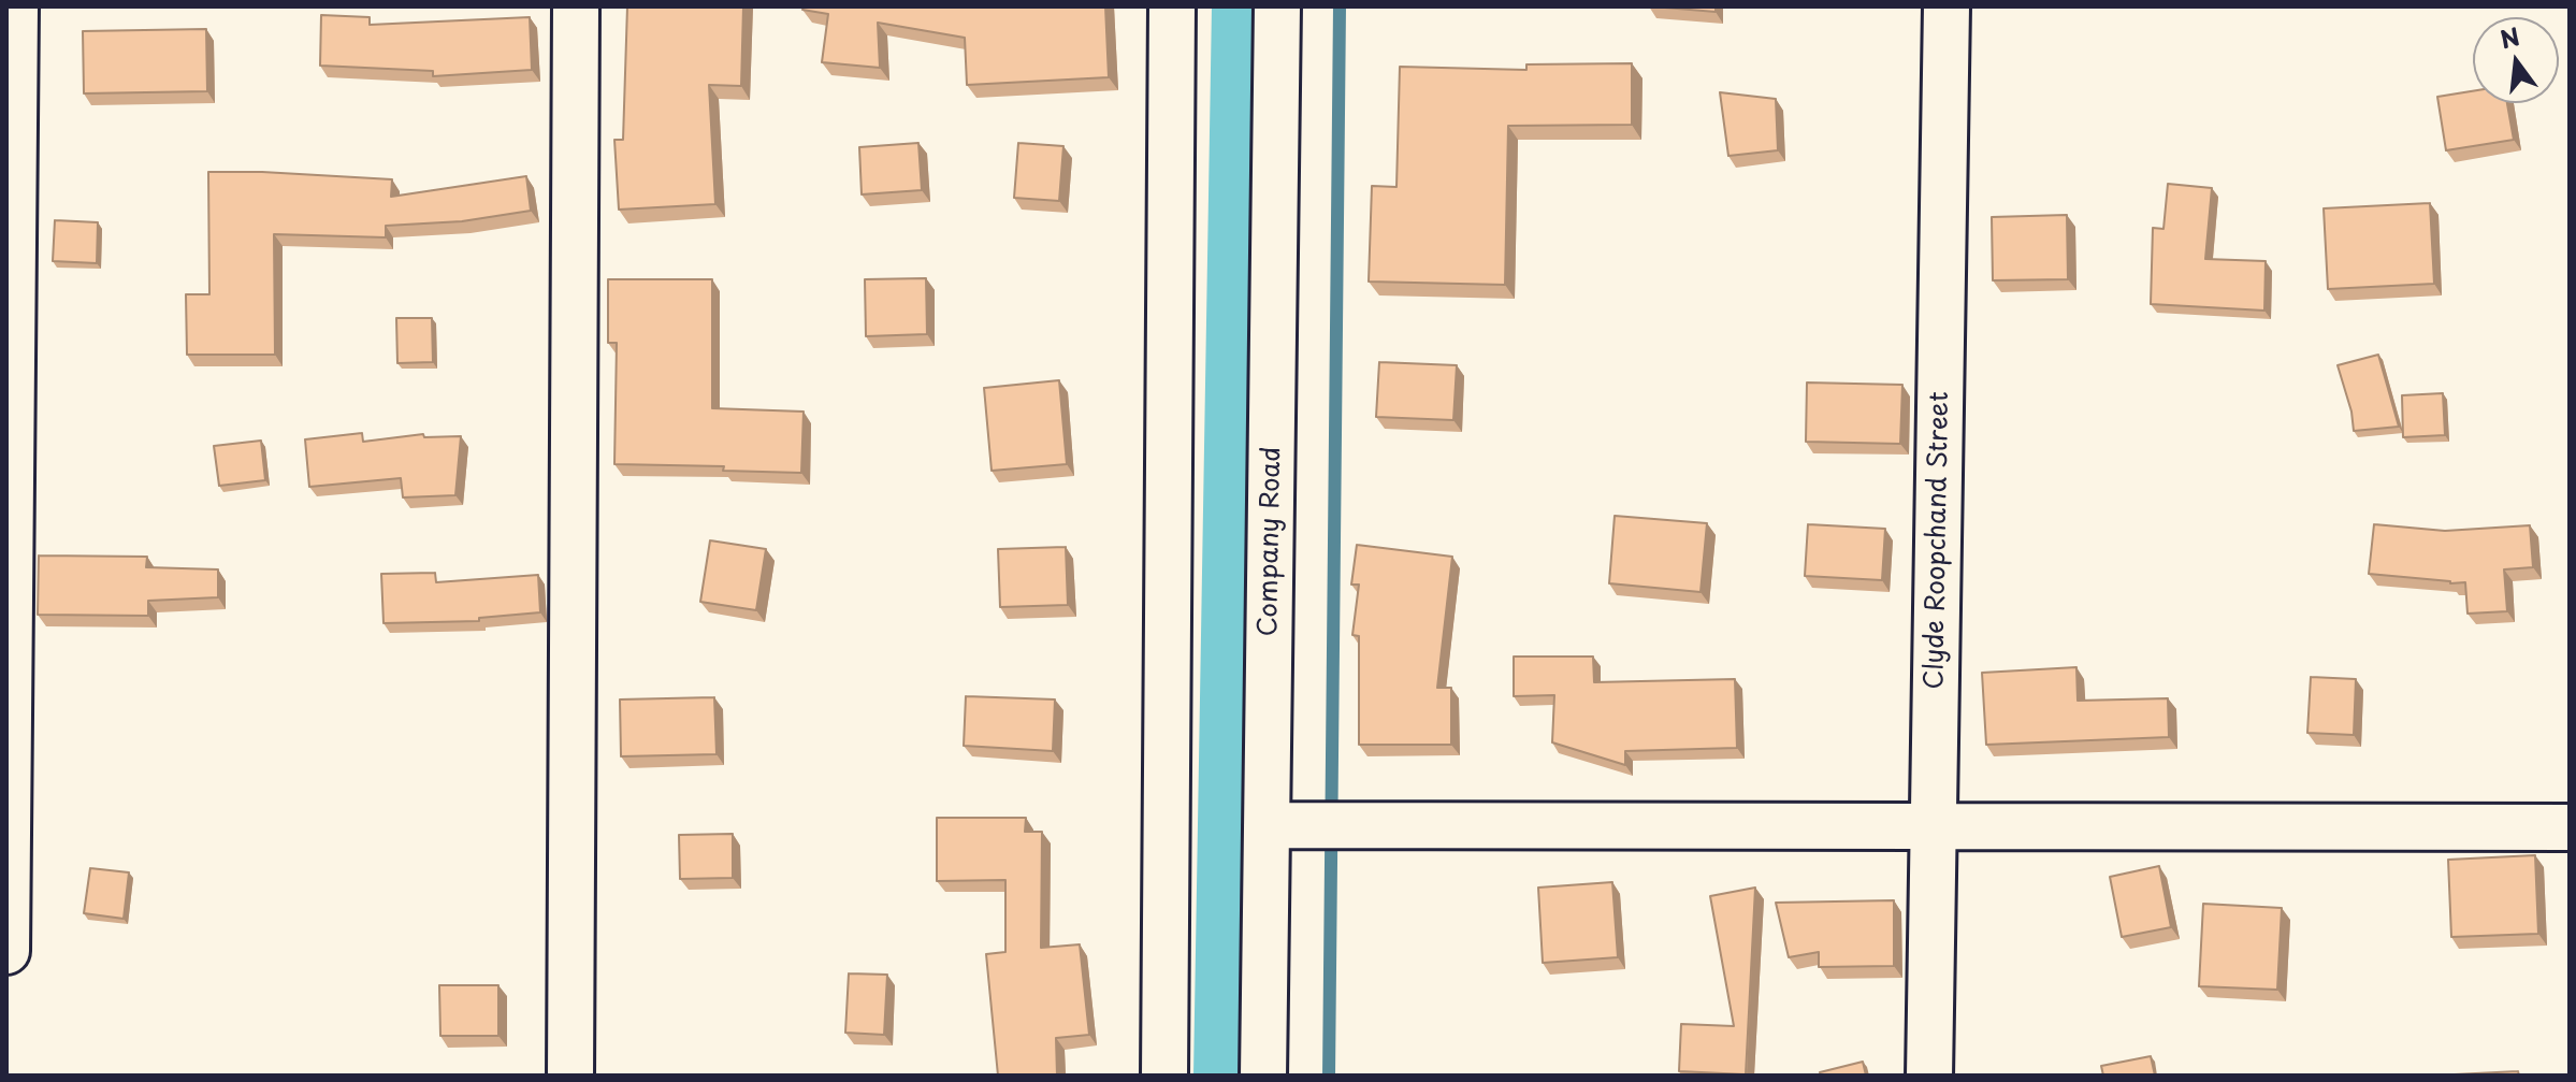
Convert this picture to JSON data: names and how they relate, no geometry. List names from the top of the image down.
{
  "streets": {
    "street": ["Clyde Roopchand Street", "Company Road"]
  },
  "north": "top"
}
